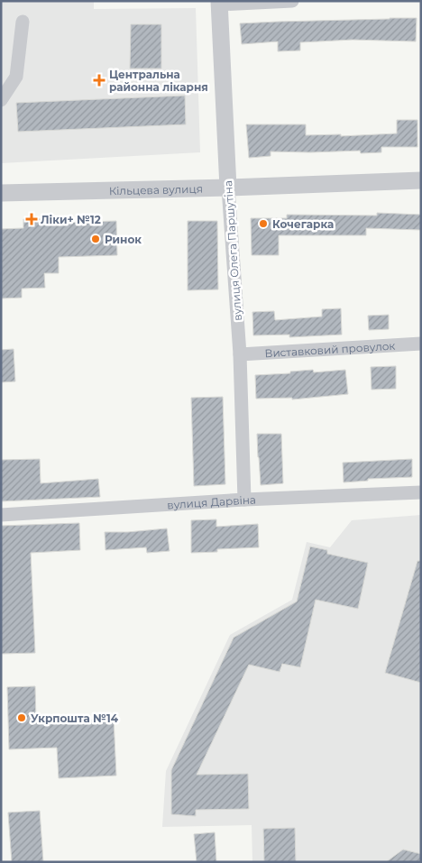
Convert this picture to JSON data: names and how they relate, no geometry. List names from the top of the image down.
{
  "streets": {
    "street": [
      "Кільцева вулиця",
      "вулиця Олега Паршутіна",
      "Виставковий провулок",
      "вулиця Дарвіна"
    ]
  },
  "crossings": [
    ["Кільцева вулиця", "вулиця Олега Паршутіна"],
    ["вулиця Олега Паршутіна", "Виставковий провулок"],
    ["вулиця Олега Паршутіна", "вулиця Дарвіна"]
  ],
  "places": {
    "health": ["Центральна районна лікарня", "Ліки+ №12"],
    "other": ["Кочегарка", "Ринок", "Укрпошта №14"]
  }
}
